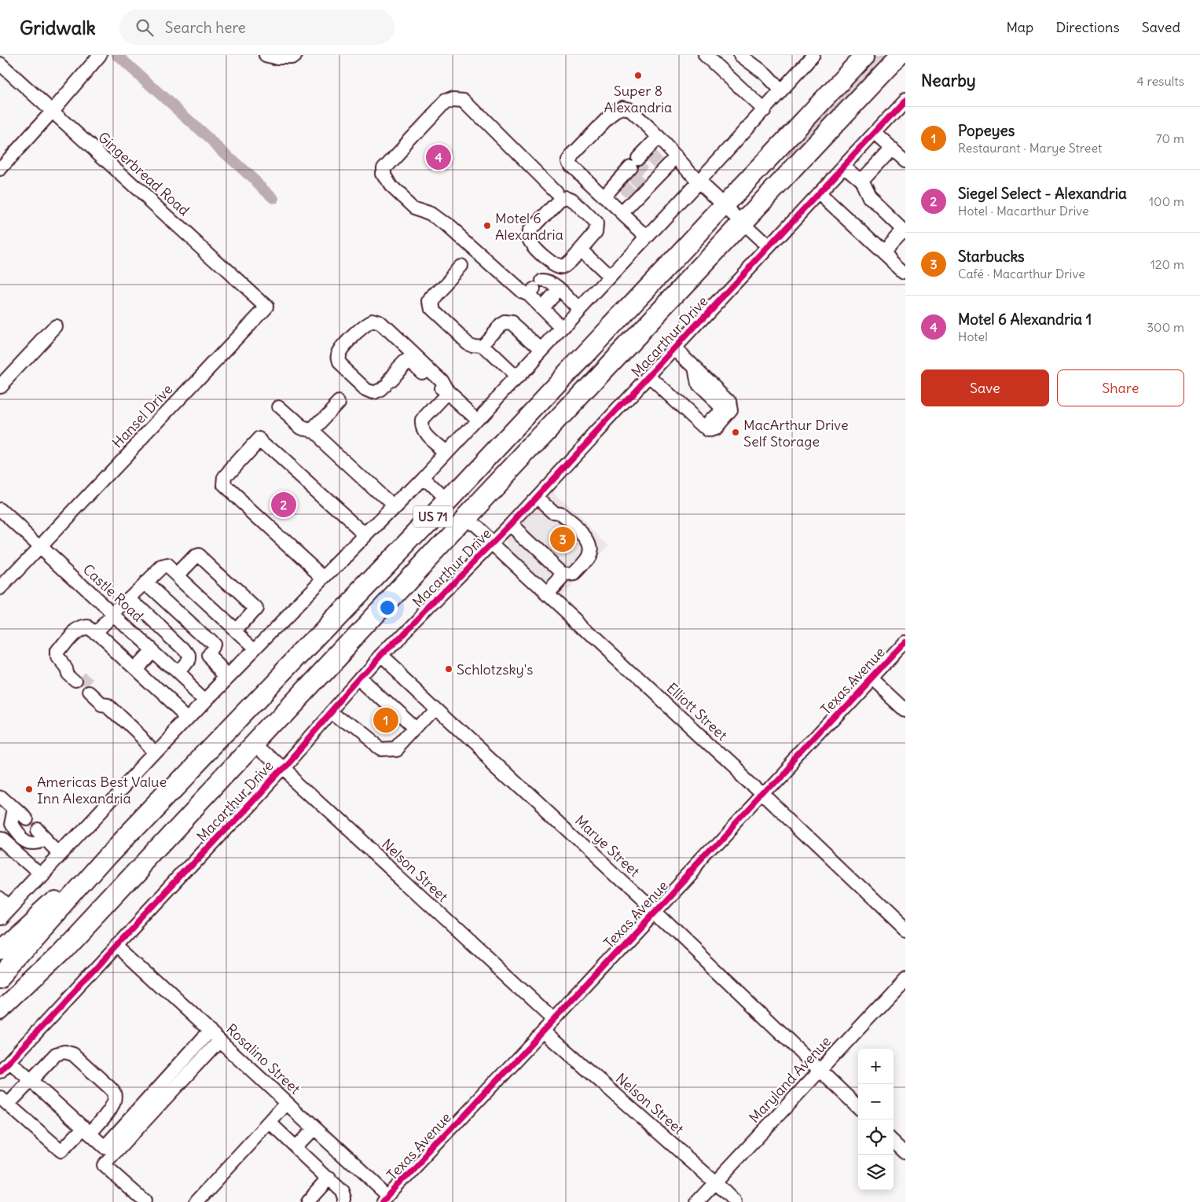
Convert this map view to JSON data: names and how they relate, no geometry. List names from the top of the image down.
{
  "streets": {
    "highway": ["Macarthur Drive", "US 71"],
    "street": [
      "Gingerbread Road",
      "Hansel Drive",
      "Castle Road",
      "Texas Avenue",
      "Elliott Street",
      "Marye Street",
      "Nelson Street",
      "Rosalino Street",
      "Maryland Avenue"
    ]
  },
  "crossings": [
    ["Gingerbread Road", "Hansel Drive"],
    ["Macarthur Drive", "Elliott Street"],
    ["Macarthur Drive", "Marye Street"],
    ["Macarthur Drive", "Nelson Street"],
    ["Macarthur Drive", "Rosalino Street"],
    ["Hansel Drive", "Castle Road"],
    ["Texas Avenue", "Elliott Street"],
    ["Texas Avenue", "Marye Street"],
    ["Texas Avenue", "Nelson Street"],
    ["Texas Avenue", "Rosalino Street"],
    ["Marye Street", "Maryland Avenue"],
    ["Nelson Street", "Maryland Avenue"]
  ],
  "places": [
    "Super 8 Alexandria",
    "Motel 6 Alexandria",
    "MacArthur Drive Self Storage",
    "Schlotzsky's",
    "Americas Best Value Inn Alexandria"
  ],
  "page": {
    "header": "Gridwalk",
    "search": "Search here",
    "nav": ["Map", "Directions", "Saved"],
    "heading": ["Nearby", "4 results"],
    "list": [
      {
        "mark": "1",
        "name": "Popeyes",
        "note": "Restaurant · Marye Street",
        "value": "70 m"
      },
      {
        "mark": "2",
        "name": "Siegel Select - Alexandria",
        "note": "Hotel · Macarthur Drive",
        "value": "100 m"
      },
      {
        "mark": "3",
        "name": "Starbucks",
        "note": "Café · Macarthur Drive",
        "value": "120 m"
      },
      {
        "mark": "4",
        "name": "Motel 6 Alexandria 1",
        "note": "Hotel",
        "value": "300 m"
      }
    ],
    "pins": [
      "4",
      "2",
      "3",
      "1"
    ],
    "buttons": ["Save", "Share"],
    "map_buttons": ["+", "−"]
  }
}
